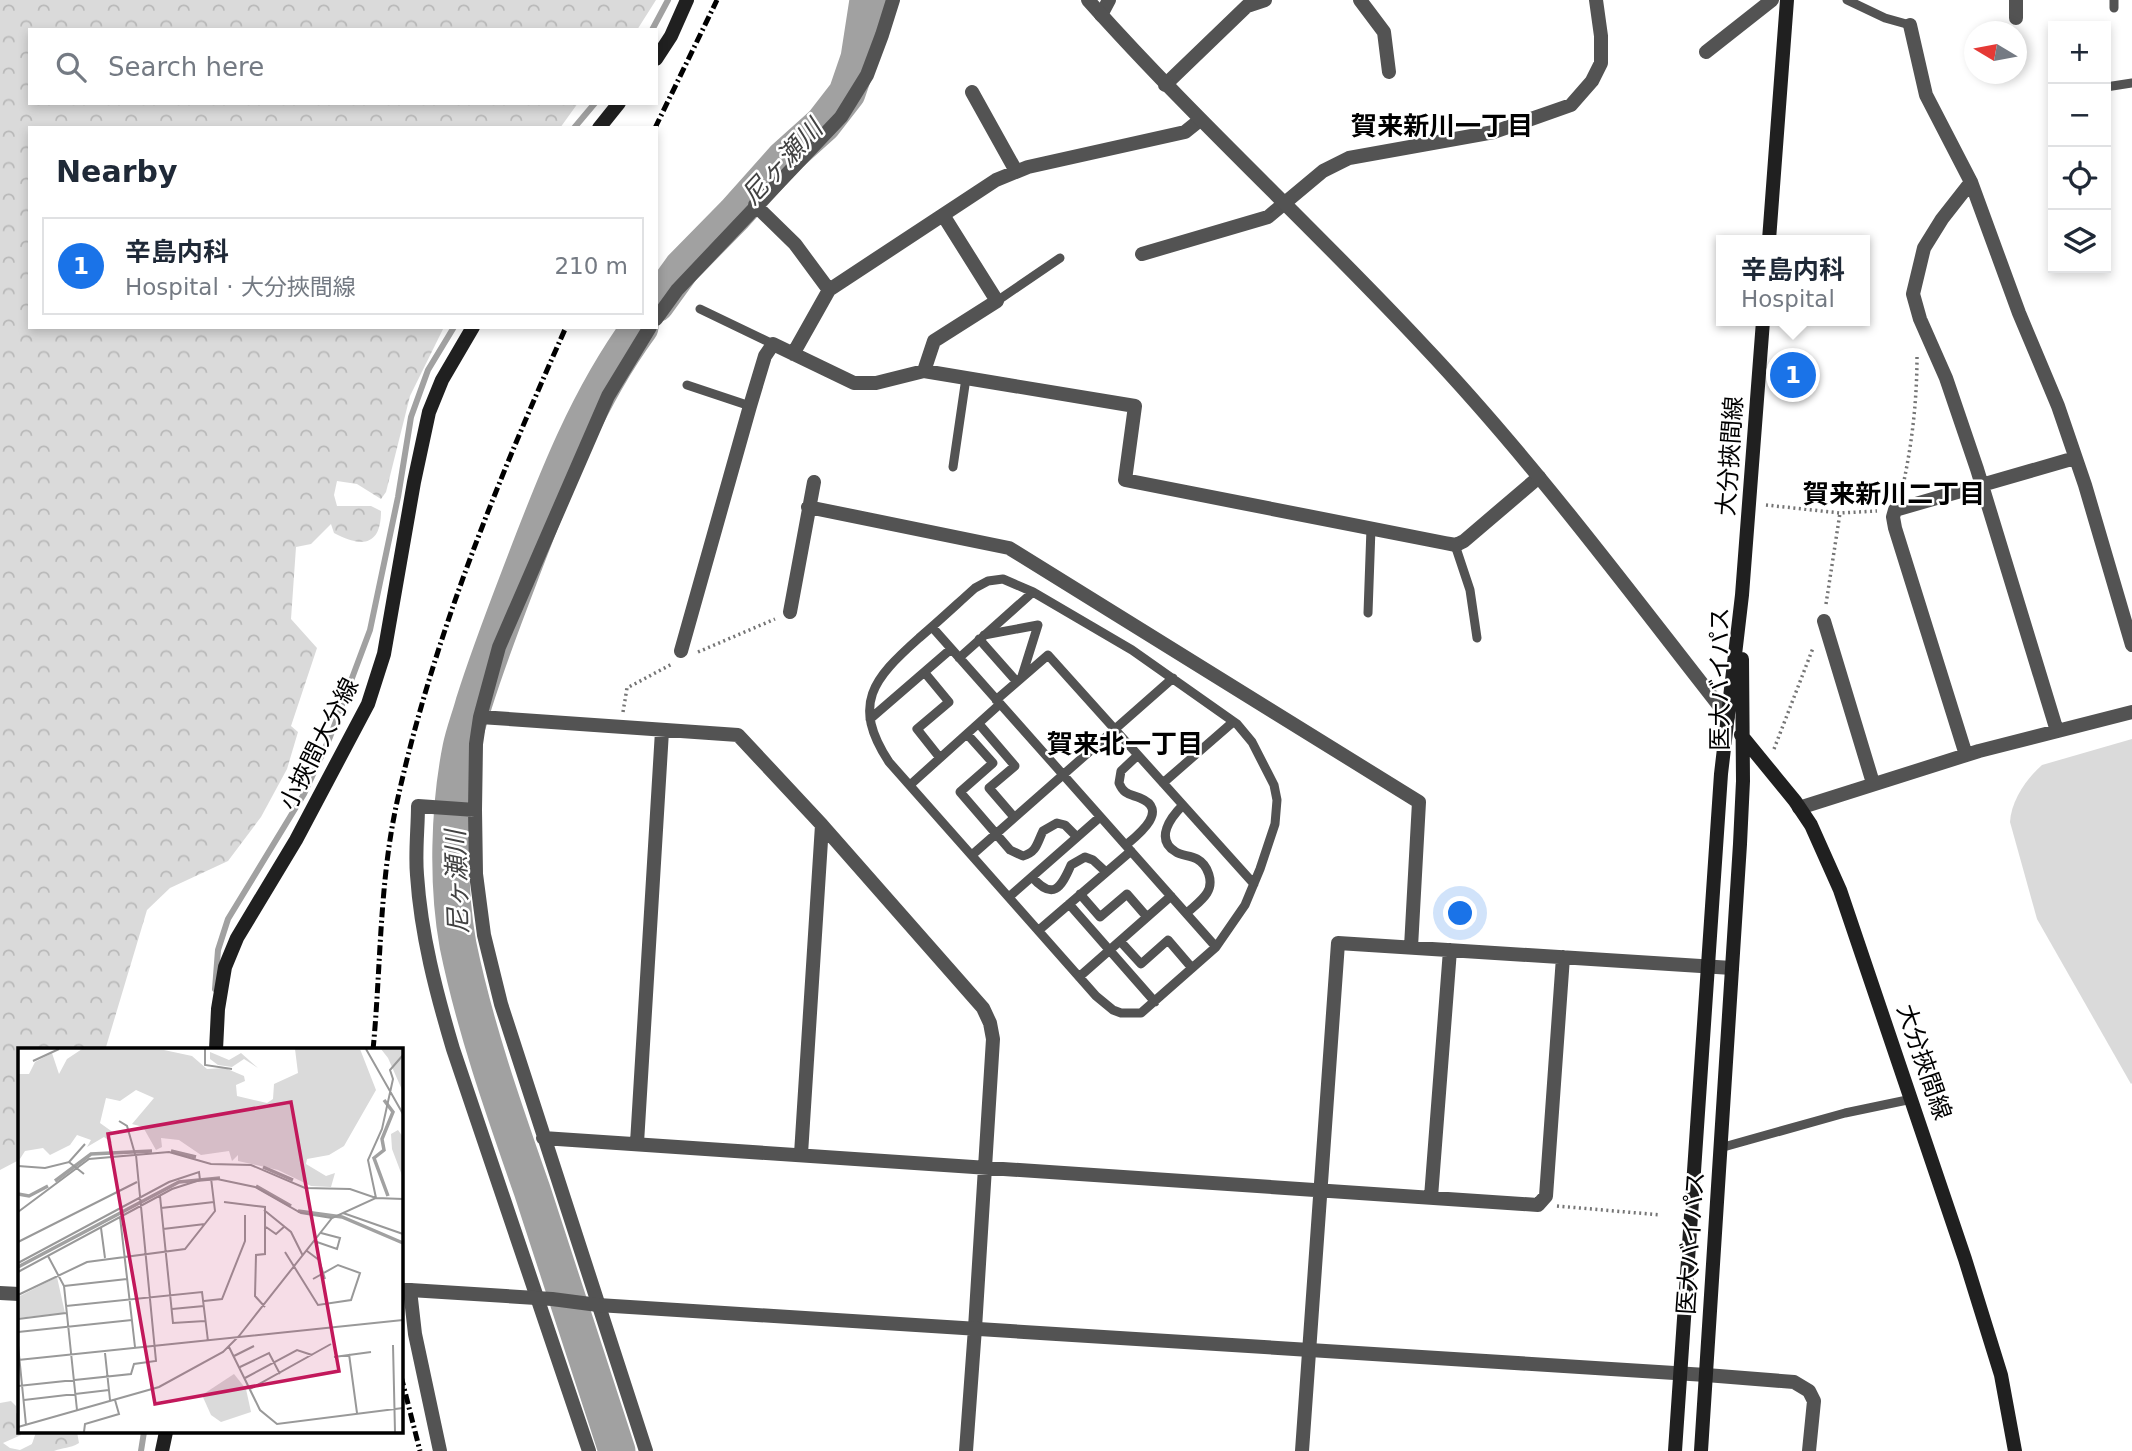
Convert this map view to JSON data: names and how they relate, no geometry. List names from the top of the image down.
{
  "streets": {
    "main road": ["大分挾間線", "医大バイパス", "小挾間大分線"]
  },
  "crossings": [
    ["大分挾間線", "医大バイパス"]
  ],
  "districts": ["賀来新川一丁目", "賀来新川二丁目", "賀来北一丁目"],
  "water": ["尼ヶ瀬川"],
  "north": "left",
  "page": {
    "map_buttons": ["+", "−"],
    "search": "Search here",
    "heading": "Nearby",
    "list": [
      {
        "mark": "1",
        "name": "辛島内科",
        "note": "Hospital · 大分挾間線",
        "value": "210 m"
      }
    ],
    "popup": ["辛島内科", "Hospital"],
    "pins": "1"
  }
}
